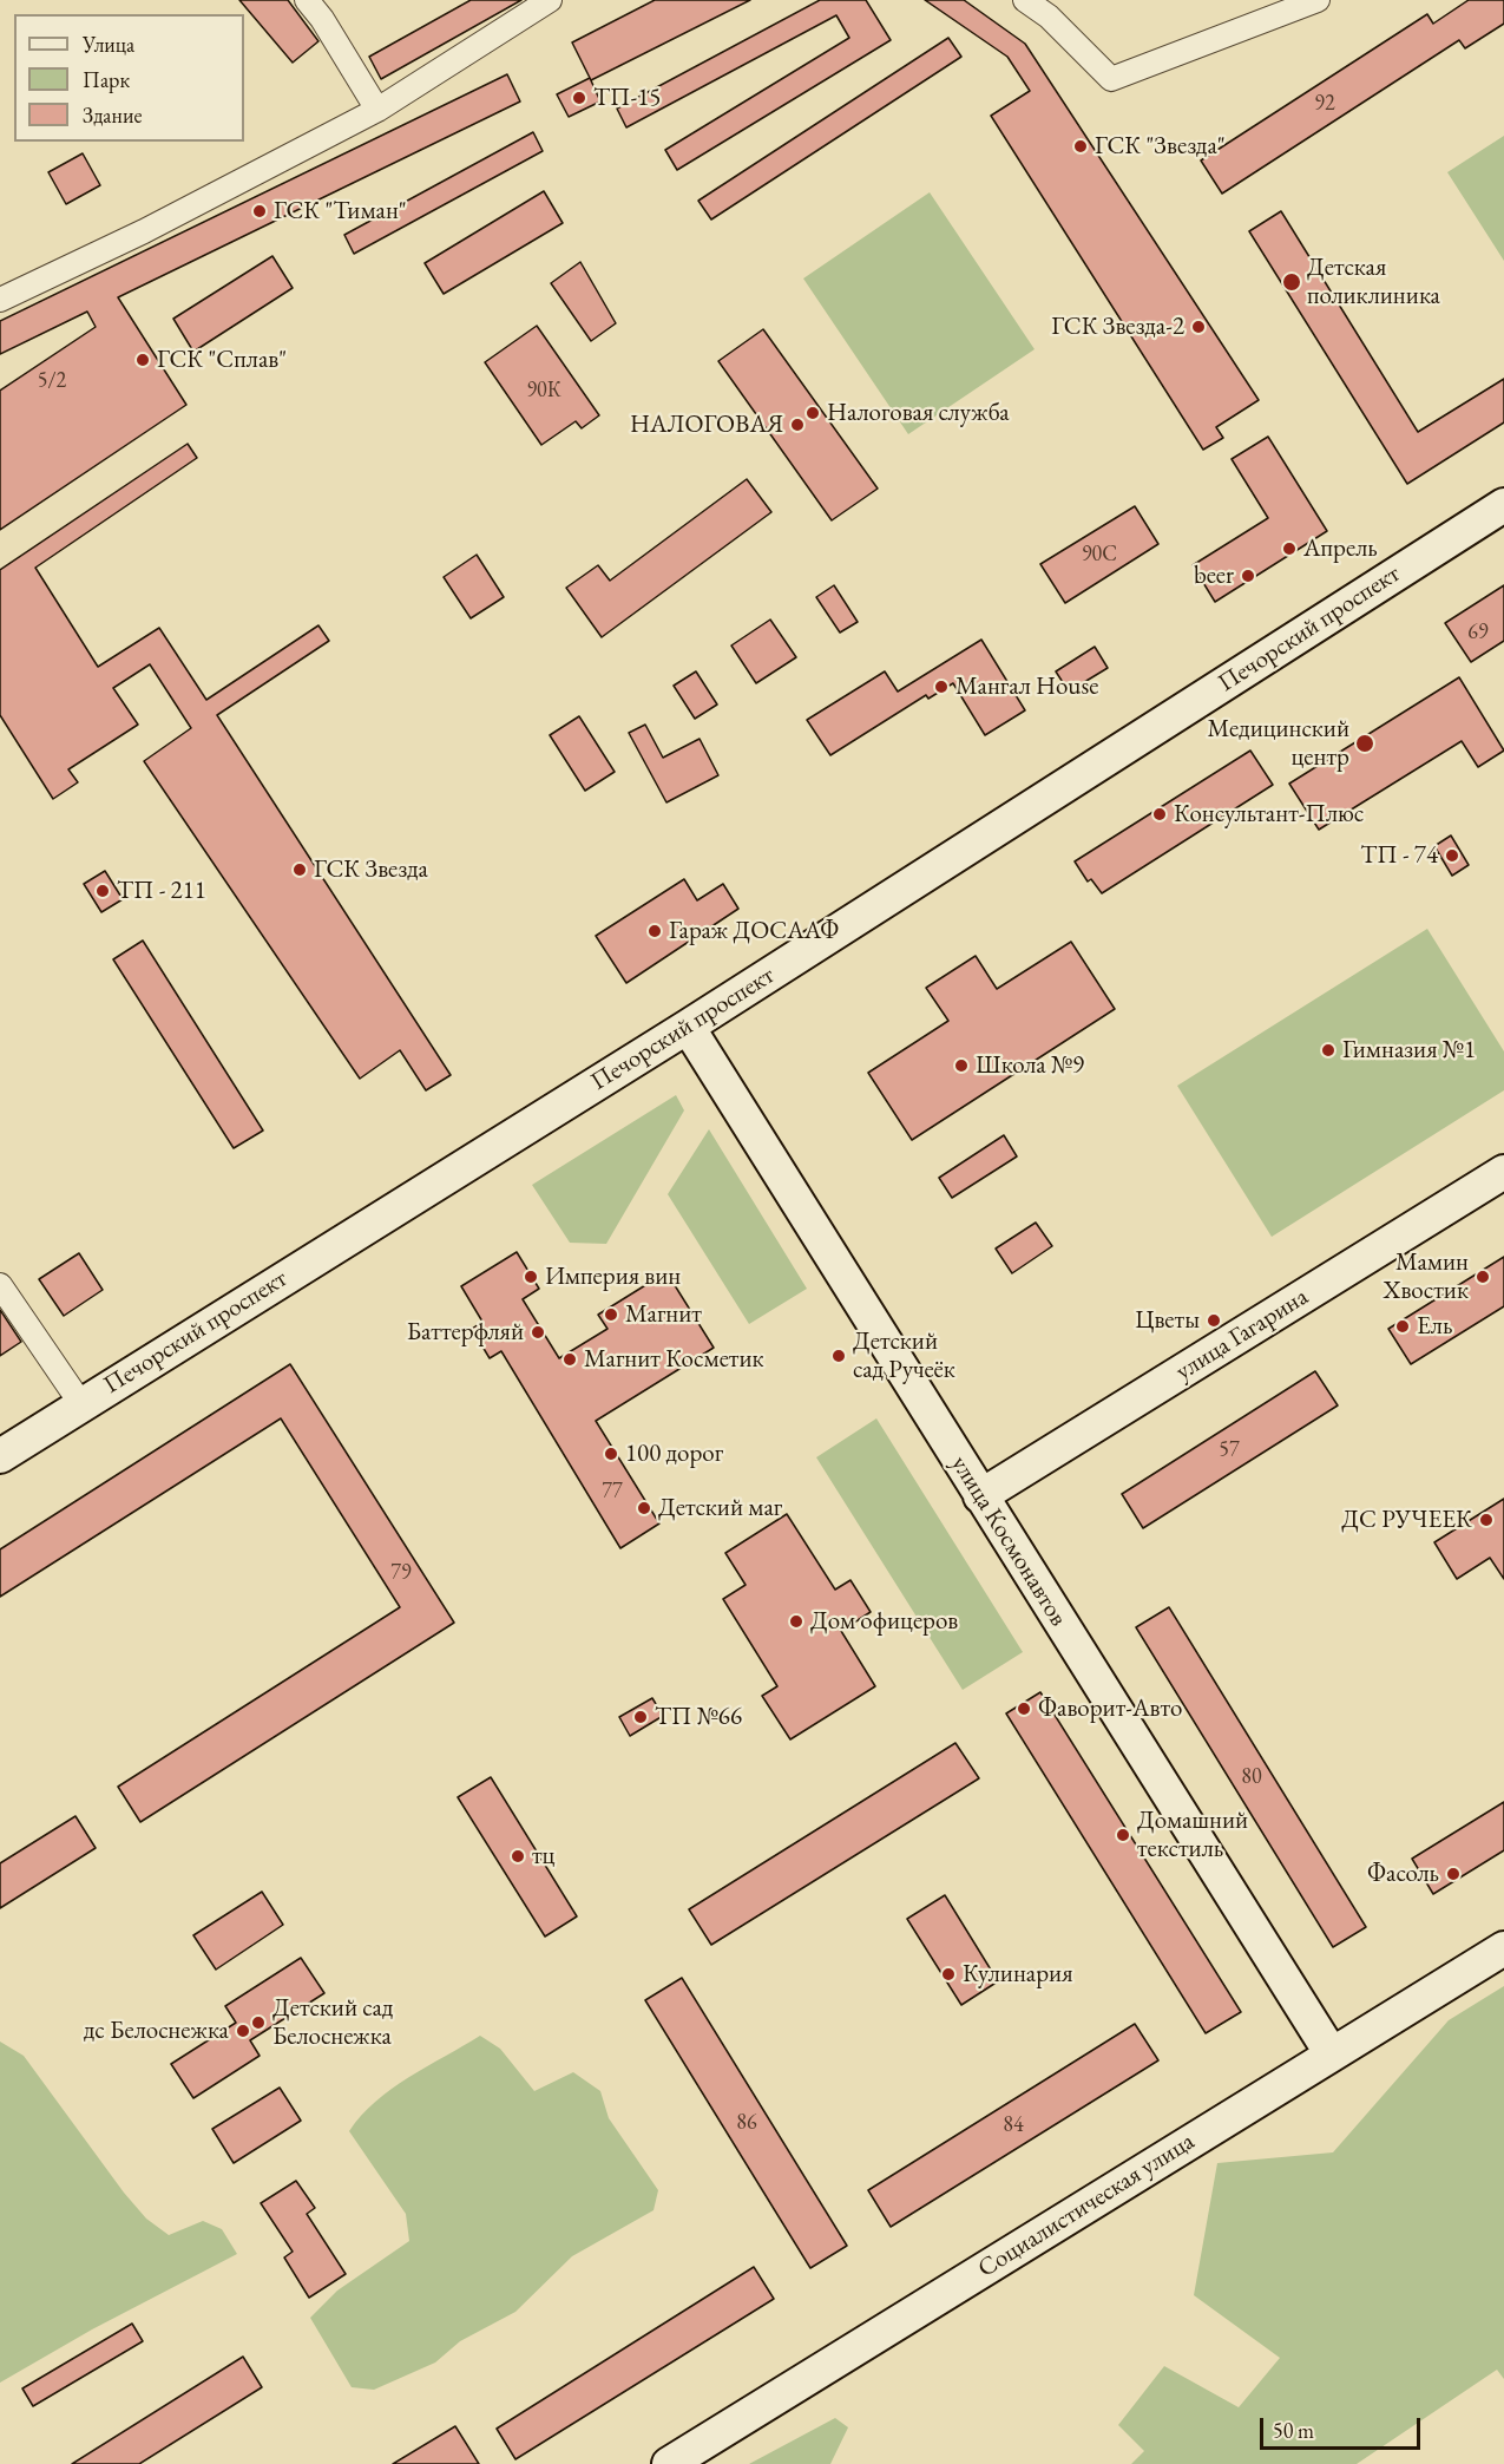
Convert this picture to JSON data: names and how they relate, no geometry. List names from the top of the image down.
{
  "streets": {
    "main road": [
      "Печорский проспект",
      "улица Гагарина",
      "улица Космонавтов",
      "Социалистическая улица"
    ]
  },
  "crossings": [
    ["Печорский проспект", "улица Космонавтов"],
    ["улица Гагарина", "улица Космонавтов"],
    ["улица Космонавтов", "Социалистическая улица"]
  ],
  "places": [
    "ТП-15",
    "ГСК \"Звезда\"",
    "ГСК \"Тиман\"",
    "Детская поликлиника",
    "ГСК Звезда-2",
    "ГСК \"Сплав\"",
    "Налоговая служба",
    "НАЛОГОВАЯ",
    "Апрель",
    "beer",
    "Мангал House",
    "Медицинский центр",
    "Консультант-Плюс",
    "ТП - 74",
    "ГСК Звезда",
    "ТП - 211",
    "Гараж ДОСААФ",
    "Гимназия №1",
    "Школа №9",
    "Империя вин",
    "Мамин Хвостик",
    "Магнит",
    "Цветы",
    "Ель",
    "Баттерфляй",
    "Детский сад Ручеёк",
    "Магнит Косметик",
    "100 дорог",
    "Детский маг",
    "ДС РУЧЕЕК",
    "Дом офицеров",
    "Фаворит-Авто",
    "ТП №66",
    "Домашний текстиль",
    "тц",
    "Фасоль",
    "Кулинария",
    "Детский сад Белоснежка",
    "дс Белоснежка"
  ],
  "house_numbers": [
    "92",
    "5/2",
    "90К",
    "90С",
    "69",
    "57",
    "77",
    "79",
    "80",
    "86",
    "84"
  ],
  "legend": ["Улица", "Парк", "Здание"],
  "scale_bar": "50 m"
}
